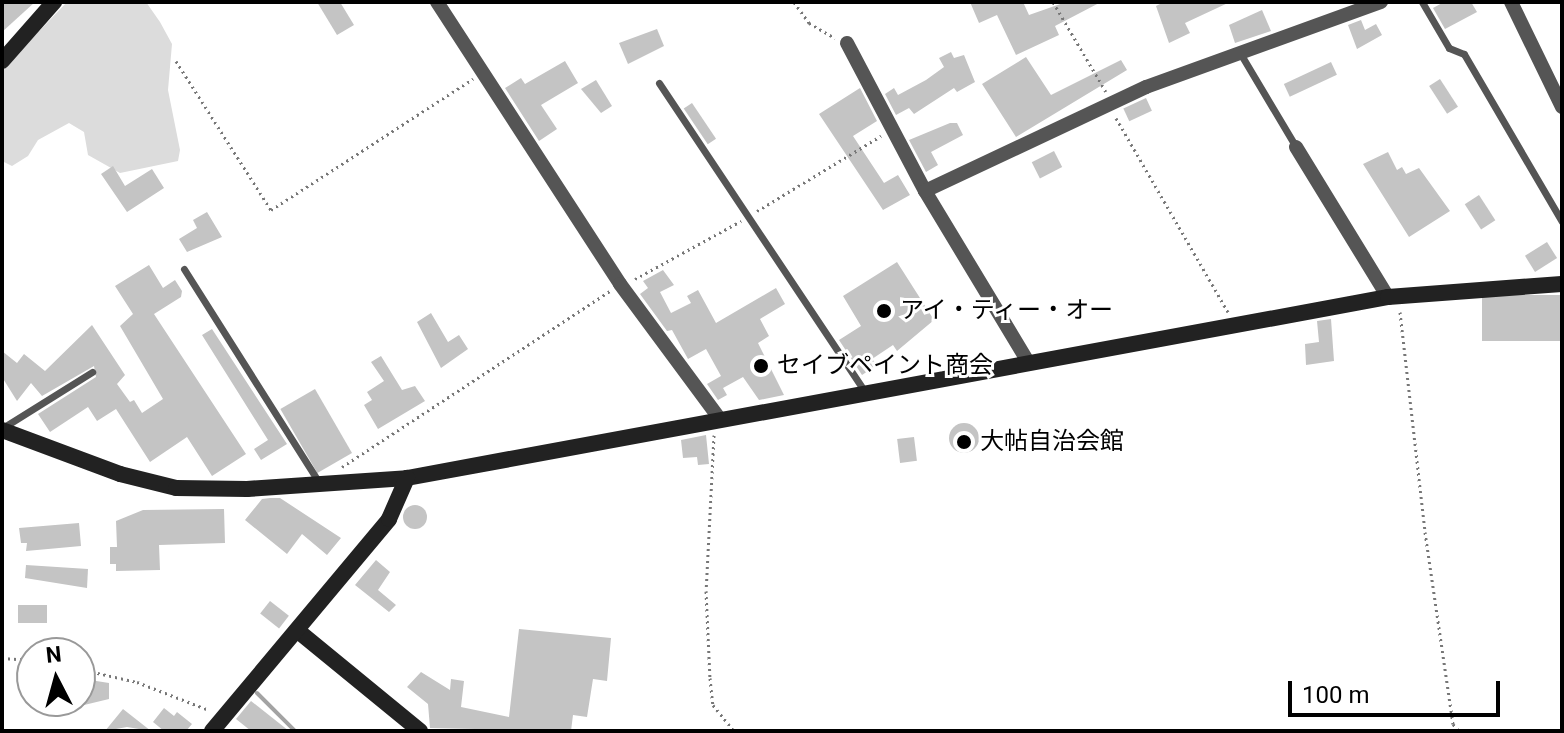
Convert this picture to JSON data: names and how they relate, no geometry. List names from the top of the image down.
{
  "places": ["アイ・ティー・オー", "セイブペイント商会", "大帖自治会館"],
  "scale_bar": "100 m",
  "north": "top"
}
